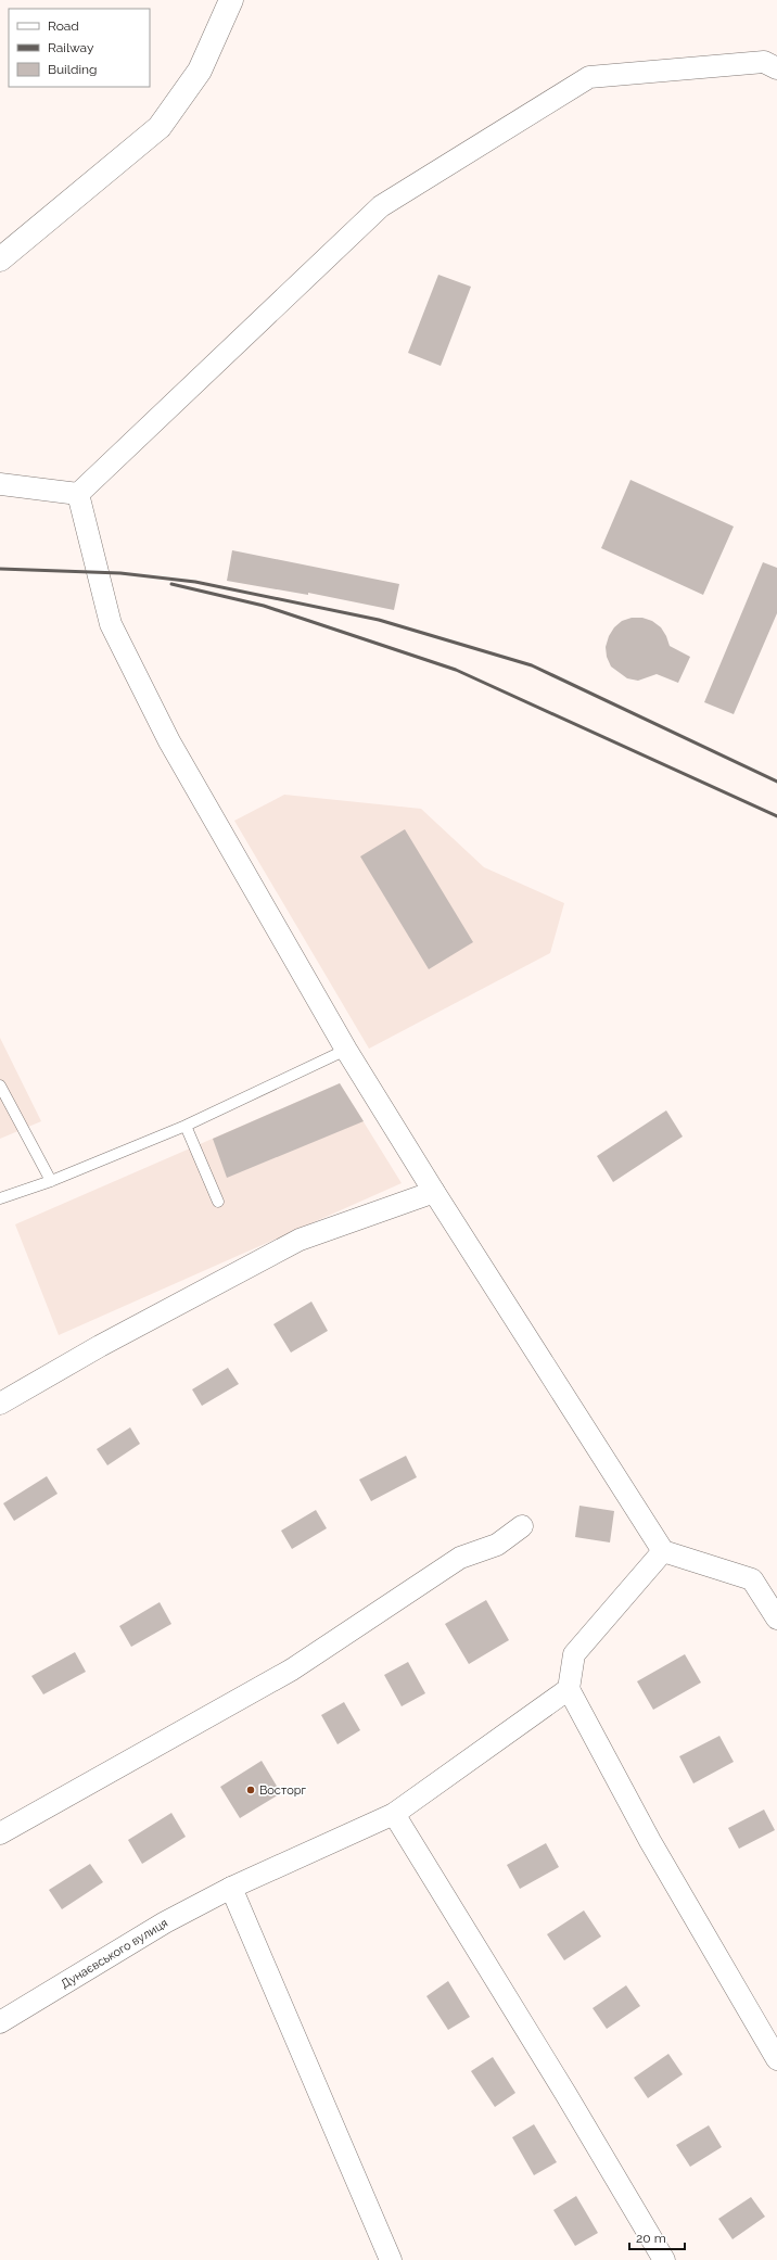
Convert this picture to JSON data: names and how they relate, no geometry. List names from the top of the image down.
{
  "streets": {
    "street": ["Дунаєвського вулиця"]
  },
  "places": ["Восторг"],
  "legend": ["Road", "Railway", "Building"],
  "scale_bar": "20 m"
}
